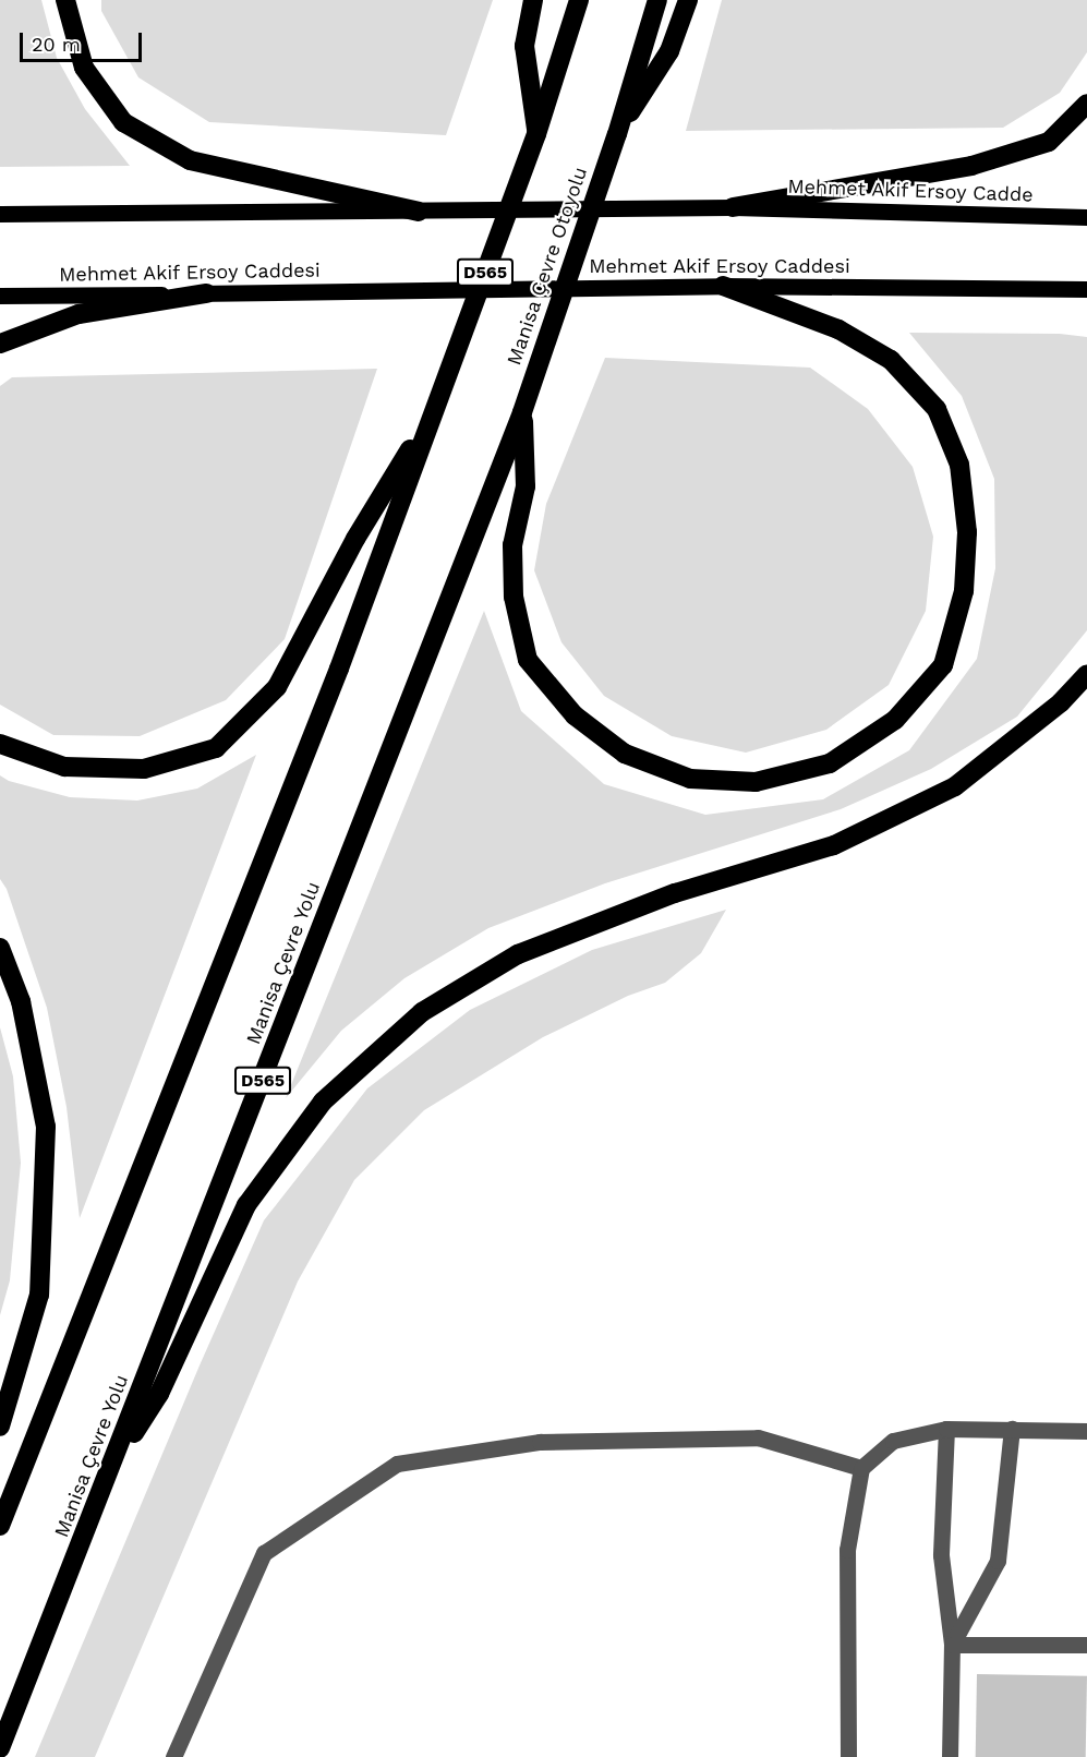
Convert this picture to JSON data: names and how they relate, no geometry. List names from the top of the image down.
{
  "streets": {
    "highway": ["Manisa Çevre Otoyolu", "D565", "Manisa Çevre Yolu"],
    "main road": ["Mehmet Akif Ersoy Cadde", "Mehmet Akif Ersoy Caddesi"]
  },
  "crossings": [
    ["Manisa Çevre Otoyolu", "D565"],
    ["Manisa Çevre Otoyolu", "Manisa Çevre Yolu"]
  ],
  "scale_bar": "20 m"
}
